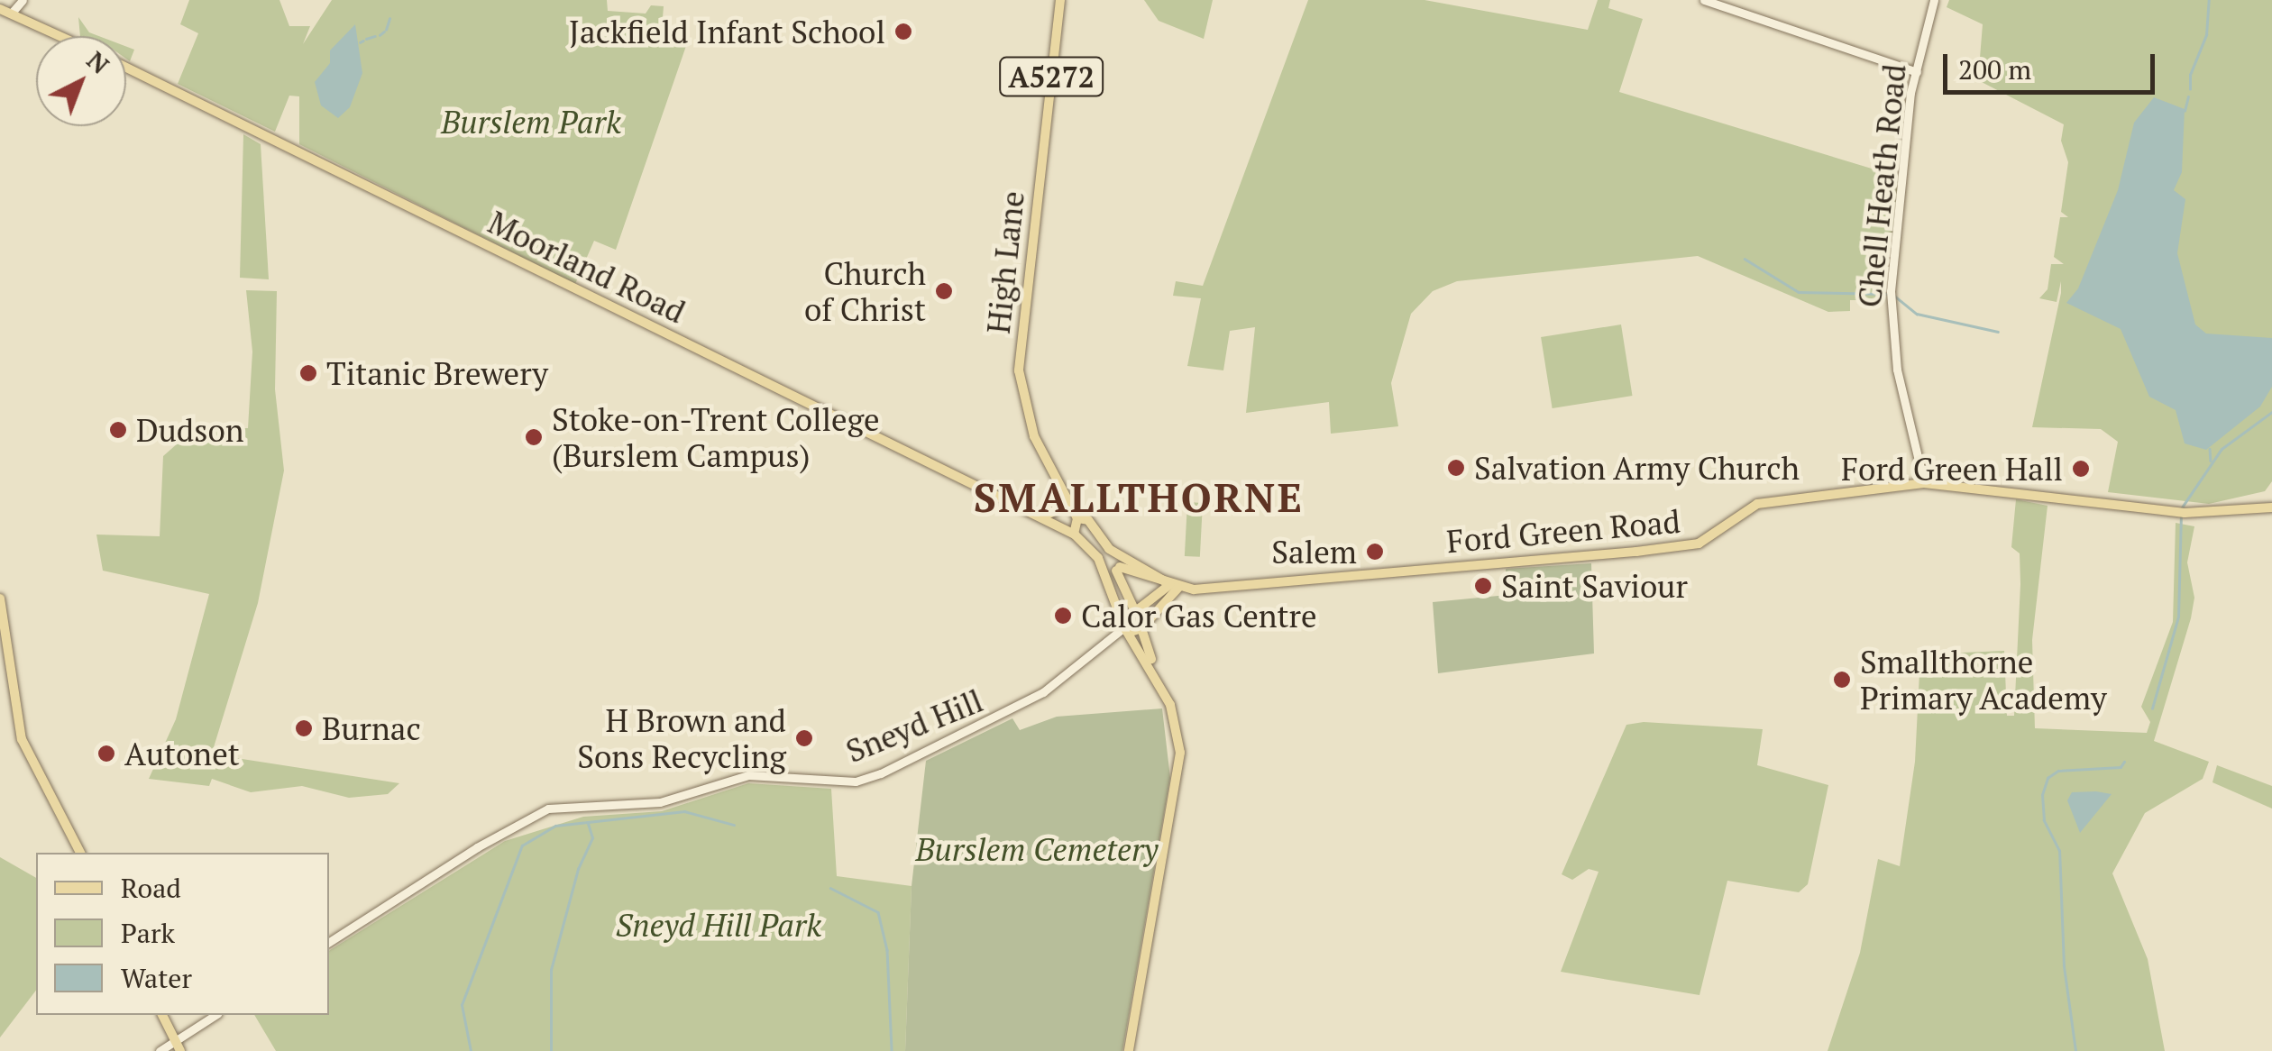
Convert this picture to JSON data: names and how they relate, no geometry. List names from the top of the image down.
{
  "streets": {
    "main road": [
      "A5272",
      "High Lane",
      "Moorland Road",
      "Ford Green Road"
    ],
    "street": ["Chell Heath Road", "Sneyd Hill"]
  },
  "crossings": [
    ["A5272", "High Lane"],
    ["A5272", "Moorland Road"],
    ["Chell Heath Road", "Ford Green Road"],
    ["High Lane", "Moorland Road"]
  ],
  "districts": ["SMALLTHORNE"],
  "parks": ["Burslem Park", "Burslem Cemetery", "Sneyd Hill Park"],
  "places": [
    "Jackfield Infant School",
    "Church of Christ",
    "Titanic Brewery",
    "Dudson",
    "Stoke-on-Trent College (Burslem Campus)",
    "Salvation Army Church",
    "Ford Green Hall",
    "Salem",
    "Saint Saviour",
    "Calor Gas Centre",
    "Smallthorne Primary Academy",
    "Burnac",
    "H Brown and Sons Recycling",
    "Autonet"
  ],
  "legend": ["Road", "Park", "Water"],
  "scale_bar": "200 m",
  "north": "top right"
}
